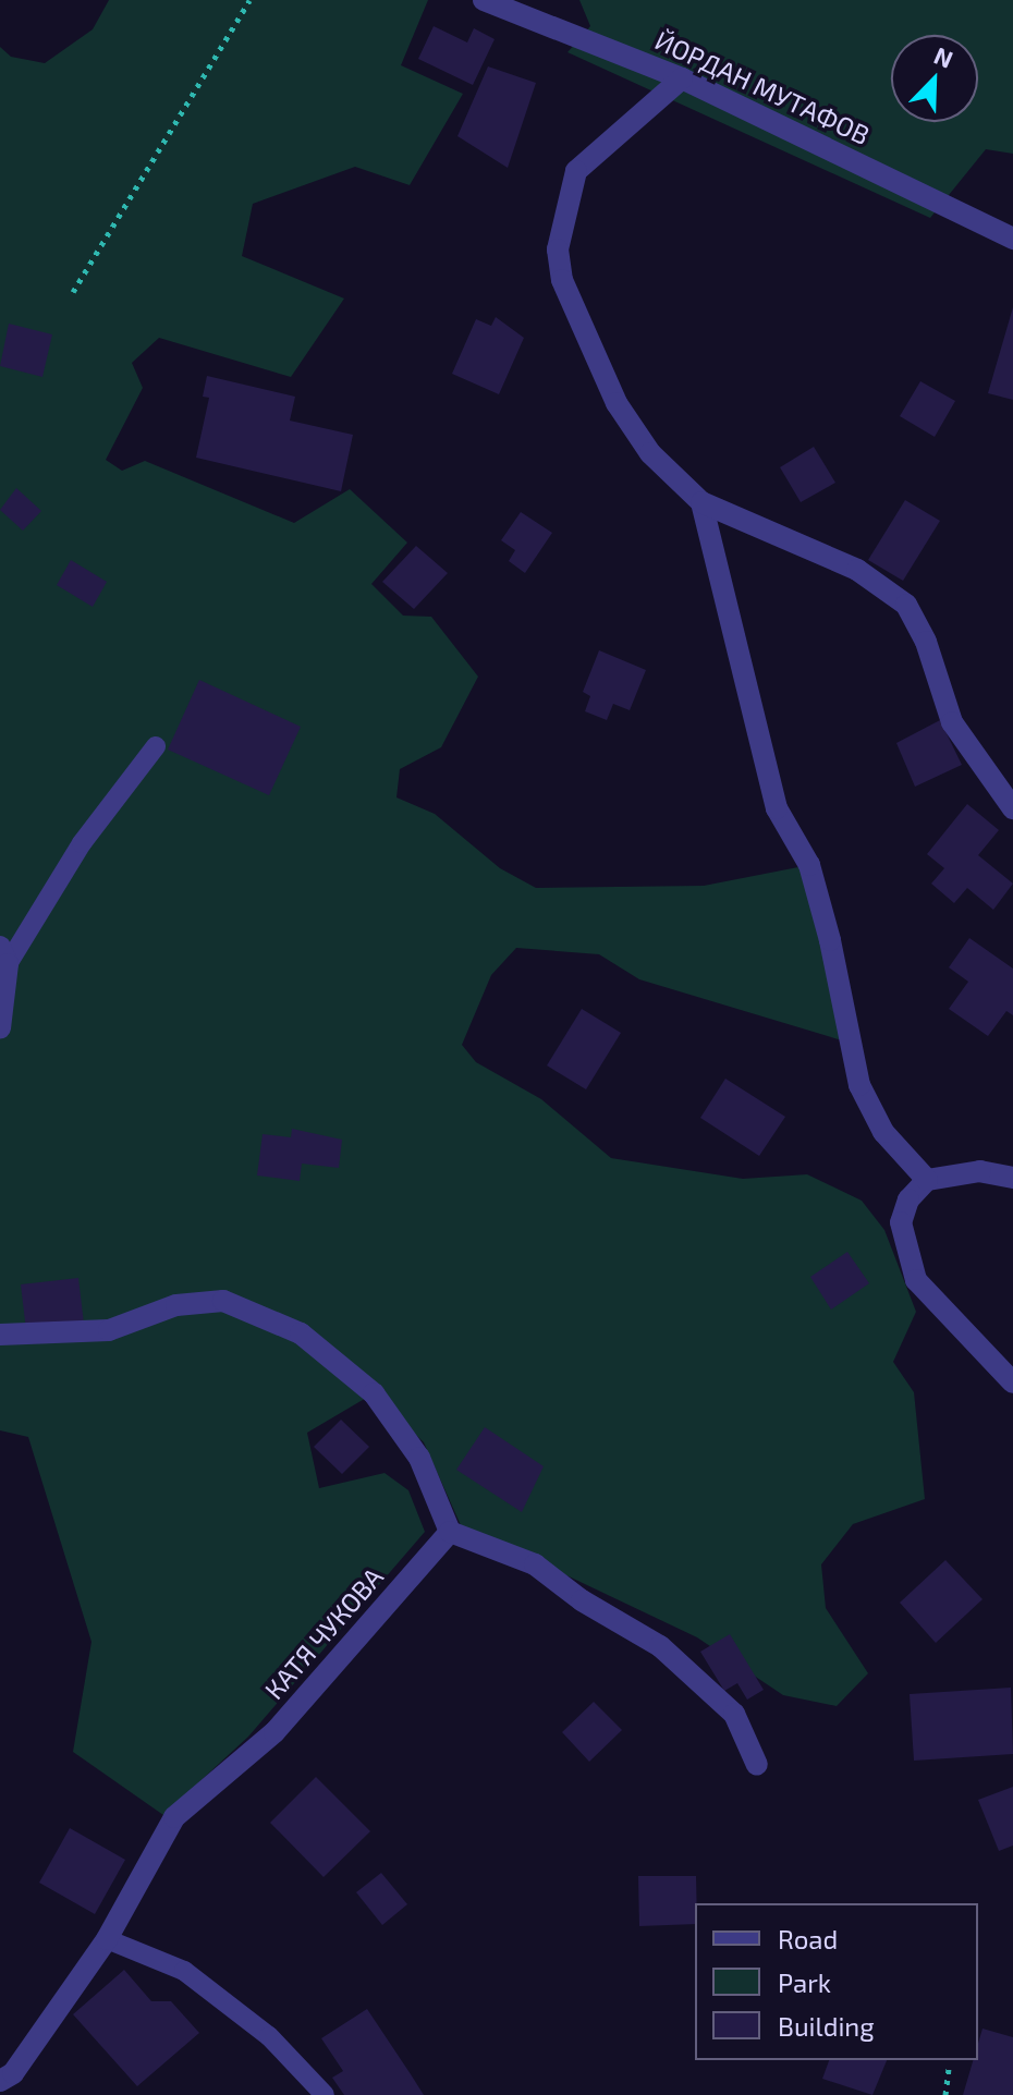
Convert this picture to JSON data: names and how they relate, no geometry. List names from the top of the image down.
{
  "streets": {
    "street": ["ЙОРДАН МУТАФОВ", "КАТЯ ЧУКОВА"]
  },
  "legend": ["Road", "Park", "Building"],
  "north": "top right"
}
